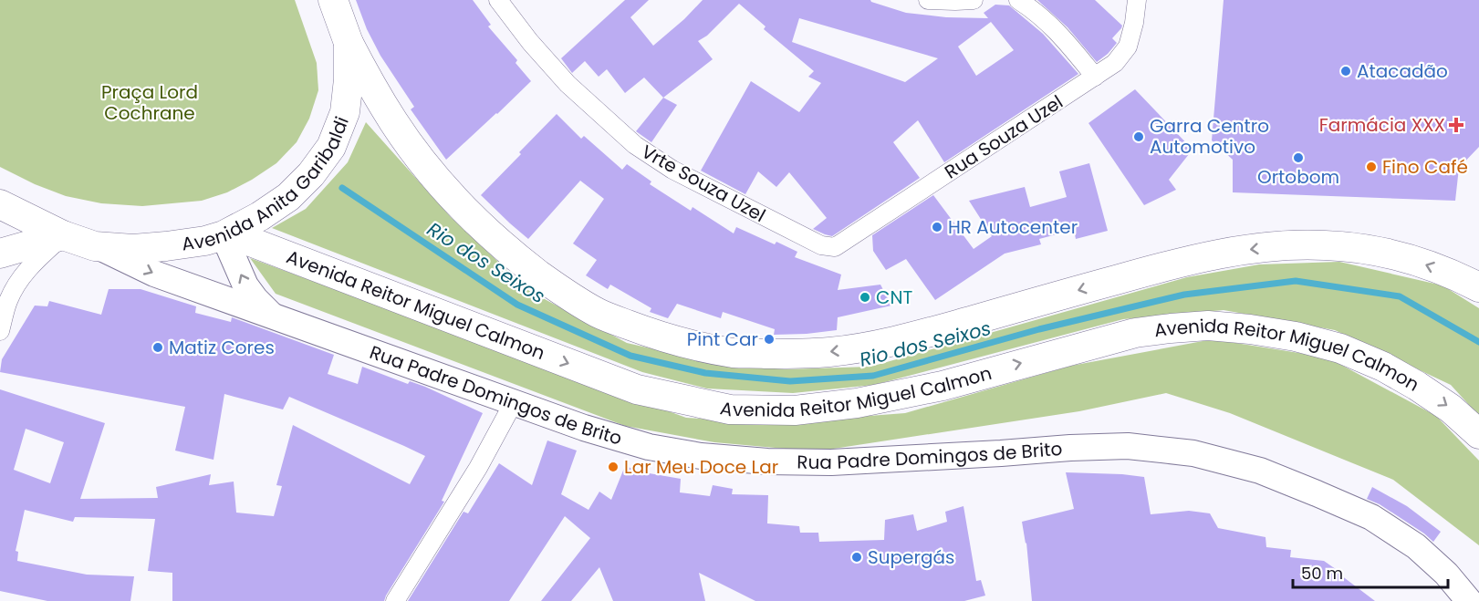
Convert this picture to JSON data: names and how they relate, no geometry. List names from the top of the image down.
{
  "streets": {
    "main road": ["Avenida Anita Garibaldi", "Avenida Reitor Miguel Calmon", "Rua Padre Domingos de Brito"],
    "street": ["Rua Souza Uzel", "Vrte Souza Uzel"]
  },
  "crossings": [
    ["Rua Souza Uzel", "Vrte Souza Uzel"],
    ["Avenida Anita Garibaldi", "Avenida Reitor Miguel Calmon"],
    ["Avenida Anita Garibaldi", "Rua Padre Domingos de Brito"],
    ["Avenida Reitor Miguel Calmon", "Rua Padre Domingos de Brito"]
  ],
  "water": ["Rio dos Seixos"],
  "parks": ["Praça Lord Cochrane"],
  "places": {
    "other": [
      "Atacadão",
      "Garra Centro Automotivo",
      "Ortobom",
      "Fino Café",
      "HR Autocenter",
      "CNT",
      "Pint Car",
      "Matiz Cores",
      "Lar Meu Doce Lar",
      "Supergás"
    ],
    "health": ["Farmácia XXX"]
  },
  "scale_bar": "50 m"
}
